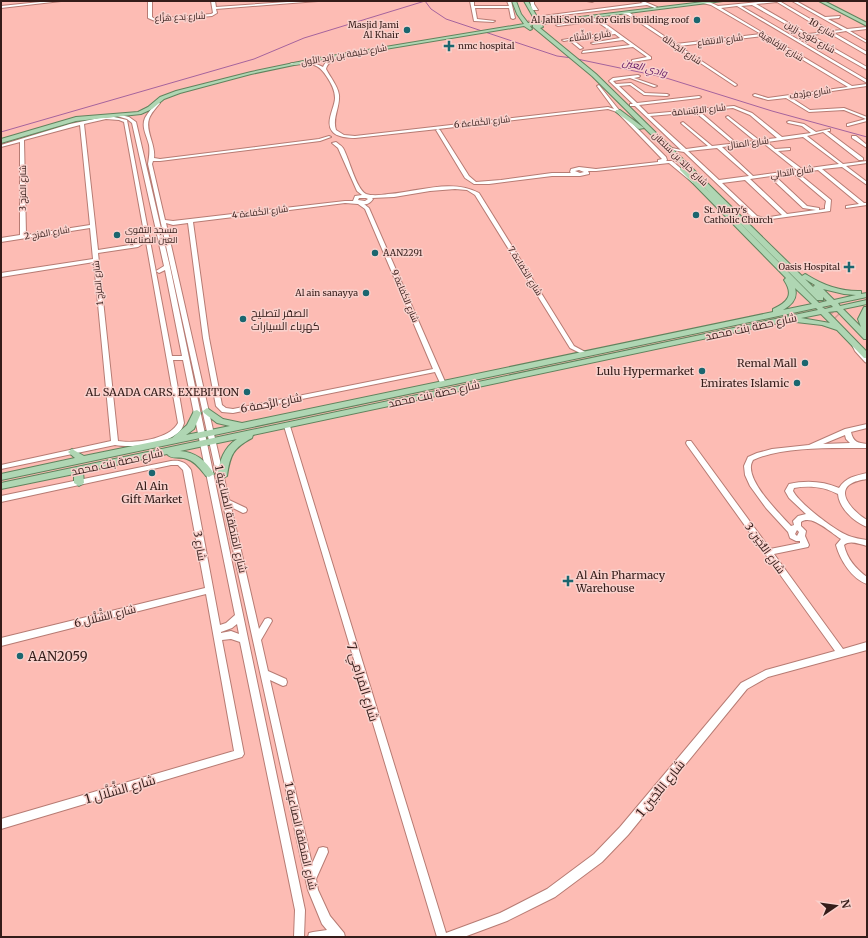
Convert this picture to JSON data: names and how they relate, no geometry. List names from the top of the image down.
{
  "streets": {
    "main road": ["شارع خليفة بن زايد الأول", "شارع خالِد بن سلطان", "شارع حصة بنت محمد"],
    "street": [
      "شارع بَدع هَزَّاع",
      "شارع 10",
      "شارع الشِّتَاء",
      "شارع طَوِي رَزِين",
      "شارع الانتفاع",
      "شارع الرَفَاهِية",
      "شارع الجَدَالَة",
      "شارع مِرْدِف",
      "شارع الابْتِسَامَة",
      "شارع الكَفاءة 6",
      "شارع المنال",
      "شارع التدالي",
      "شارع المَزج 3",
      "شارع الكَفاءة 4",
      "شارع المَزج 2",
      "شارع الكَفاءة 7",
      "شارع المَزج 1",
      "شارع الكَفاءة 9",
      "شارع الرَّحمة 6",
      "شارع المنطقة الصناعية 1",
      "شارع 3",
      "شارع اللُّجَين 3",
      "شارع الشَّلَّال 6",
      "شارع المَرامِي 7",
      "شارع اللُّجَين 1",
      "شارع الشَّلَّال 1"
    ]
  },
  "crossings": [
    ["شارع الانتفاع", "شارع الرَفَاهِية"],
    ["شارع الانتفاع", "شارع الجَدَالَة"],
    ["شارع الرَفَاهِية", "شارع خليفة بن زايد الأول"],
    ["شارع الرَفَاهِية", "شارع مِرْدِف"],
    ["شارع الجَدَالَة", "شارع خليفة بن زايد الأول"],
    ["شارع خليفة بن زايد الأول", "شارع خالِد بن سلطان"],
    ["شارع خليفة بن زايد الأول", "شارع المنطقة الصناعية 1"],
    ["شارع الابْتِسَامَة", "شارع المنال"],
    ["شارع المنال", "شارع خالِد بن سلطان"],
    ["شارع خالِد بن سلطان", "شارع حصة بنت محمد"],
    ["شارع المَزج 3", "شارع المَزج 2"],
    ["شارع الكَفاءة 4", "شارع الرَّحمة 6"],
    ["شارع الكَفاءة 4", "شارع المنطقة الصناعية 1"],
    ["شارع المَزج 2", "شارع المَزج 1"],
    ["شارع الكَفاءة 9", "شارع حصة بنت محمد"],
    ["شارع الكَفاءة 9", "شارع الرَّحمة 6"],
    ["شارع حصة بنت محمد", "شارع المنطقة الصناعية 1"],
    ["شارع حصة بنت محمد", "شارع المَرامِي 7"],
    ["شارع 3", "شارع الشَّلَّال 6"],
    ["شارع 3", "شارع الشَّلَّال 1"],
    ["شارع اللُّجَين 3", "شارع اللُّجَين 1"]
  ],
  "water": ["وادي العين"],
  "places": {
    "other": [
      "Al Jahli School for Girls building roof",
      "Masjid Jami Al Khair",
      "St. Mary's Catholic Church",
      "مسجد التقوى العين الصناعيه",
      "AAN2291",
      "Al ain sanayya",
      "الصقر لتصليح كهرباء السيارات",
      "Remal Mall",
      "Lulu Hypermarket",
      "Emirates Islamic",
      "AL SAADA CARS. EXEBITION",
      "Al Ain Gift Market",
      "AAN2059"
    ],
    "health": ["nmc hospital", "Oasis Hospital", "Al Ain Pharmacy Warehouse"]
  },
  "north": "right"
}
